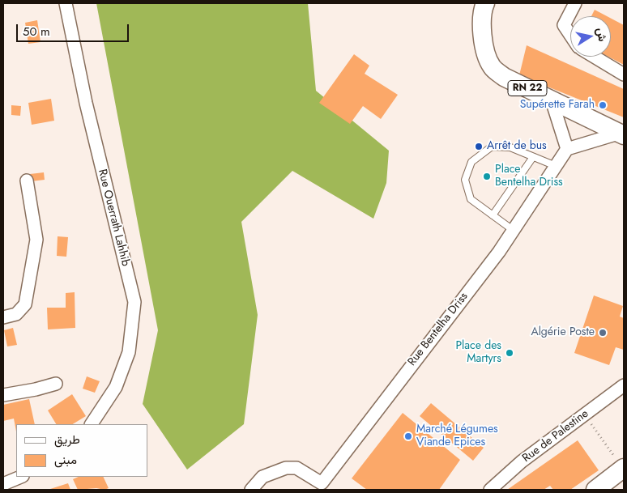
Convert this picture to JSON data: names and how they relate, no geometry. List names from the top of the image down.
{
  "streets": {
    "main road": ["RN 22"],
    "street": ["Rue Ouerrath Lahhib", "Rue Bentelha Driss", "Rue de Palestine"]
  },
  "places": [
    "Supérette Farah",
    "Arrêt de bus",
    "Place Bentelha Driss",
    "Algérie Poste",
    "Place des Martyrs",
    "Marché Légumes Viande Epices"
  ],
  "legend": ["طريق", "مبنى"],
  "scale_bar": "50 m",
  "north": "right"
}
